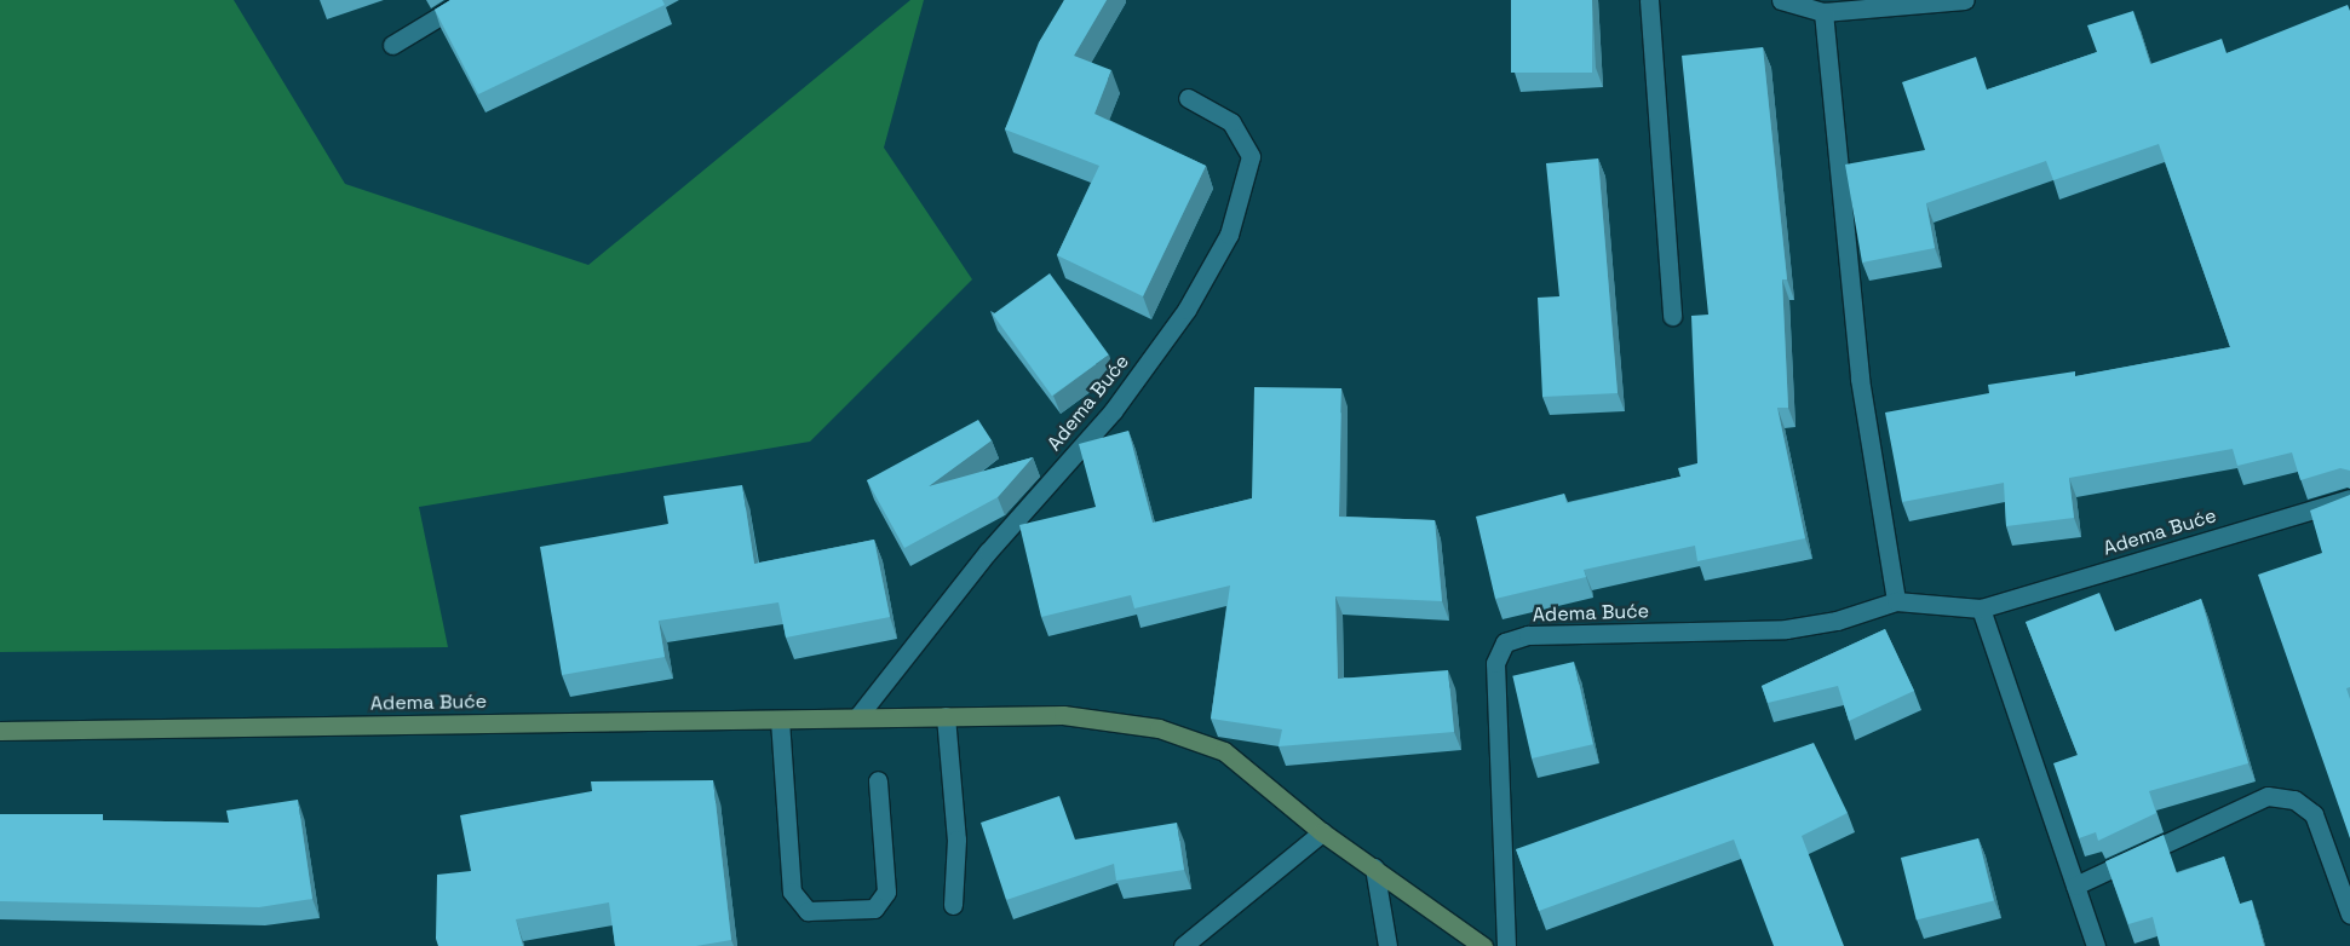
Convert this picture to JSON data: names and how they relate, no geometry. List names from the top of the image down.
{
  "streets": {
    "street": ["Adema Buće"]
  }
}
